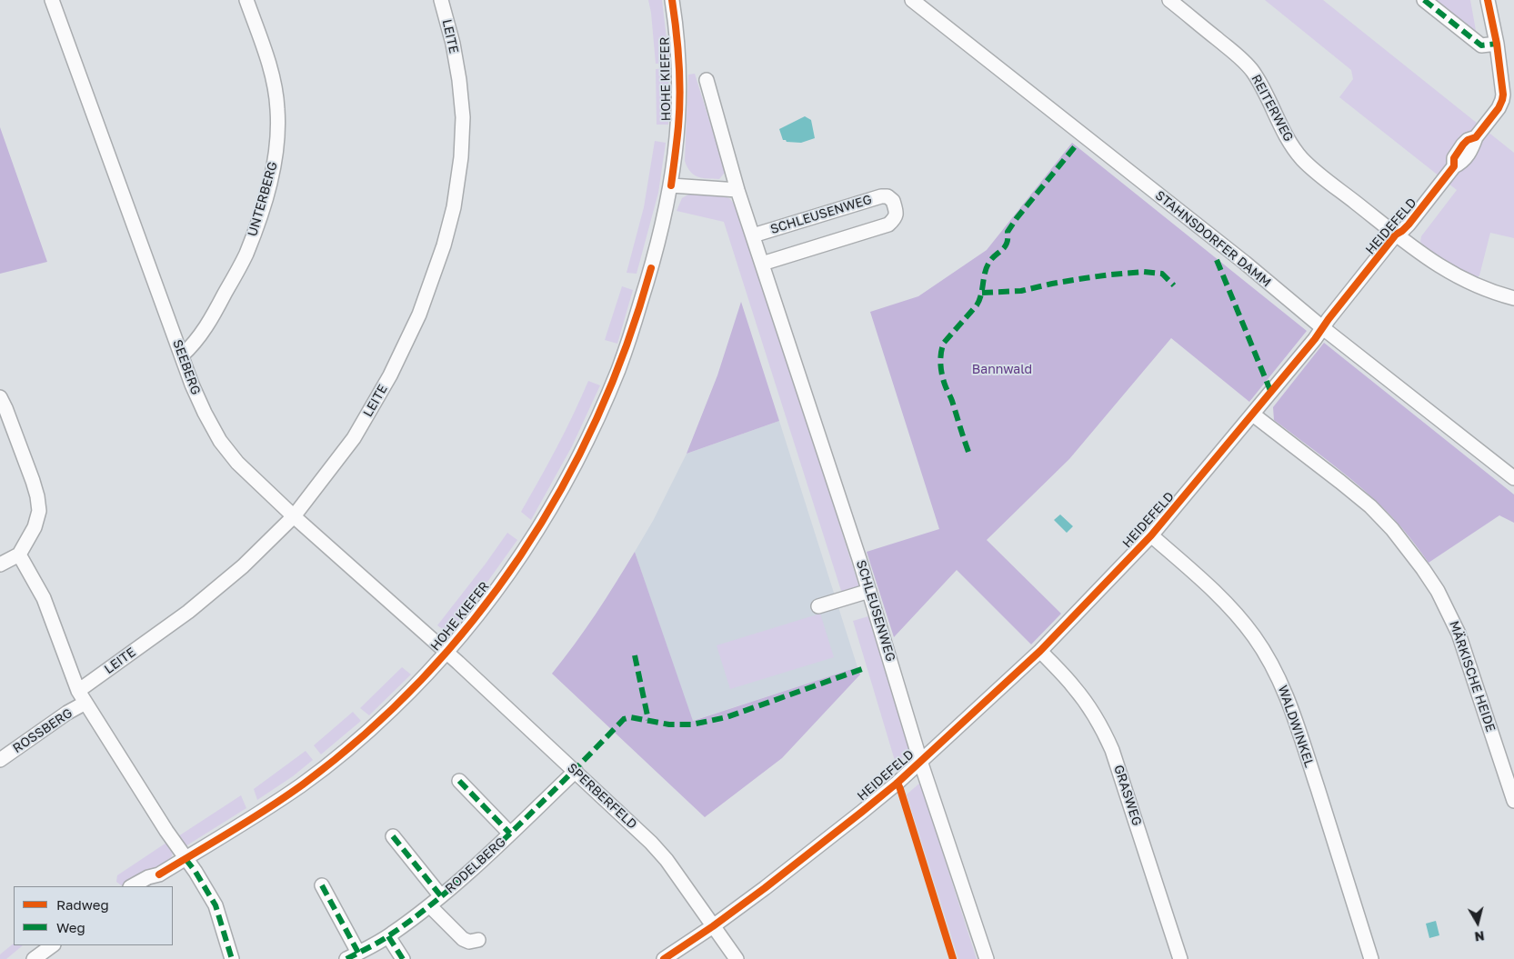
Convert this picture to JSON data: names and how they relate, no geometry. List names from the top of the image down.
{
  "streets": {
    "street": [
      "LEITE",
      "HOHE KIEFER",
      "REITERWEG",
      "UNTERBERG",
      "SCHLEUSENWEG",
      "HEIDEFELD",
      "STAHNSDORFER DAMM",
      "SEEBERG",
      "MÄRKISCHE HEIDE",
      "WALDWINKEL",
      "ROSSBERG",
      "GRASWEG",
      "SPERBERFELD",
      "RODELBERG"
    ]
  },
  "crossings": [
    ["LEITE", "SEEBERG"],
    ["LEITE", "ROSSBERG"],
    ["HOHE KIEFER", "SEEBERG"],
    ["HOHE KIEFER", "SPERBERFELD"],
    ["REITERWEG", "HEIDEFELD"],
    ["UNTERBERG", "SEEBERG"],
    ["SCHLEUSENWEG", "HEIDEFELD"],
    ["HEIDEFELD", "STAHNSDORFER DAMM"],
    ["HEIDEFELD", "MÄRKISCHE HEIDE"],
    ["HEIDEFELD", "WALDWINKEL"],
    ["HEIDEFELD", "GRASWEG"],
    ["HEIDEFELD", "SPERBERFELD"],
    ["SEEBERG", "SPERBERFELD"],
    ["SPERBERFELD", "RODELBERG"]
  ],
  "parks": ["Bannwald"],
  "legend": ["Radweg", "Weg"],
  "north": "bottom"
}
